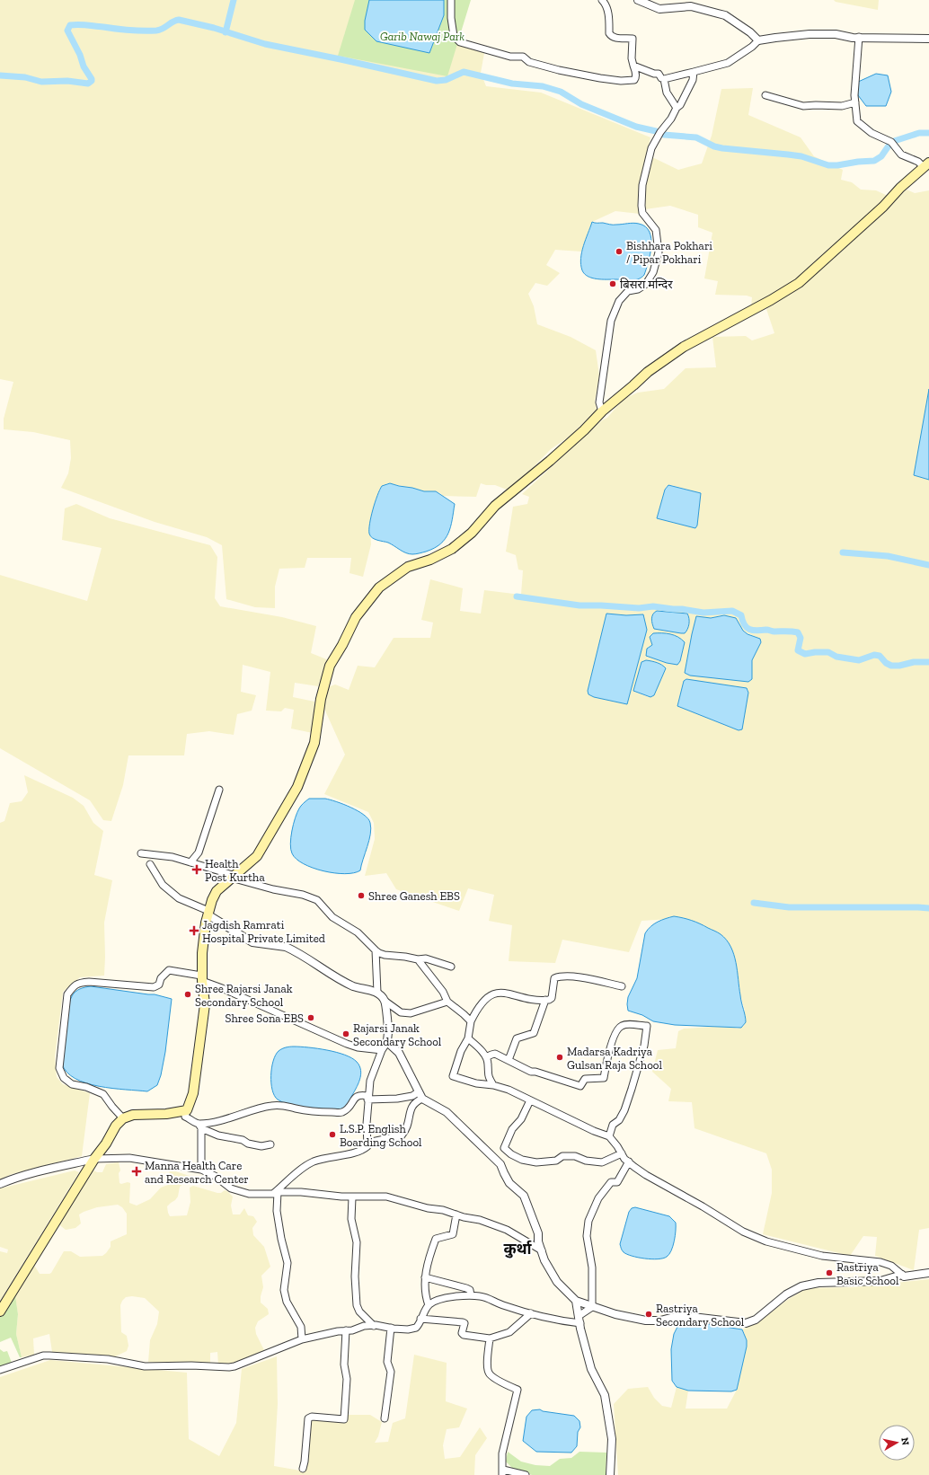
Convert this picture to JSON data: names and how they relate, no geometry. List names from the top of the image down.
{
  "districts": ["कुर्था"],
  "parks": ["Garib Nawaj Park"],
  "places": {
    "other": [
      "Bishhara Pokhari / Pipar Pokhari",
      "बिसरा मन्दिर",
      "Shree Ganesh EBS",
      "Shree Rajarsi Janak Secondary School",
      "Shree Sona EBS",
      "Rajarsi Janak Secondary School",
      "Madarsa Kadriya Gulsan Raja School",
      "L.S.P. English Boarding School",
      "Rastriya Basic School",
      "Rastriya Secondary School"
    ],
    "health": ["Health Post Kurtha", "Jagdish Ramrati Hospital Private Limited", "Manna Health Care and Research Center"]
  },
  "north": "right"
}
